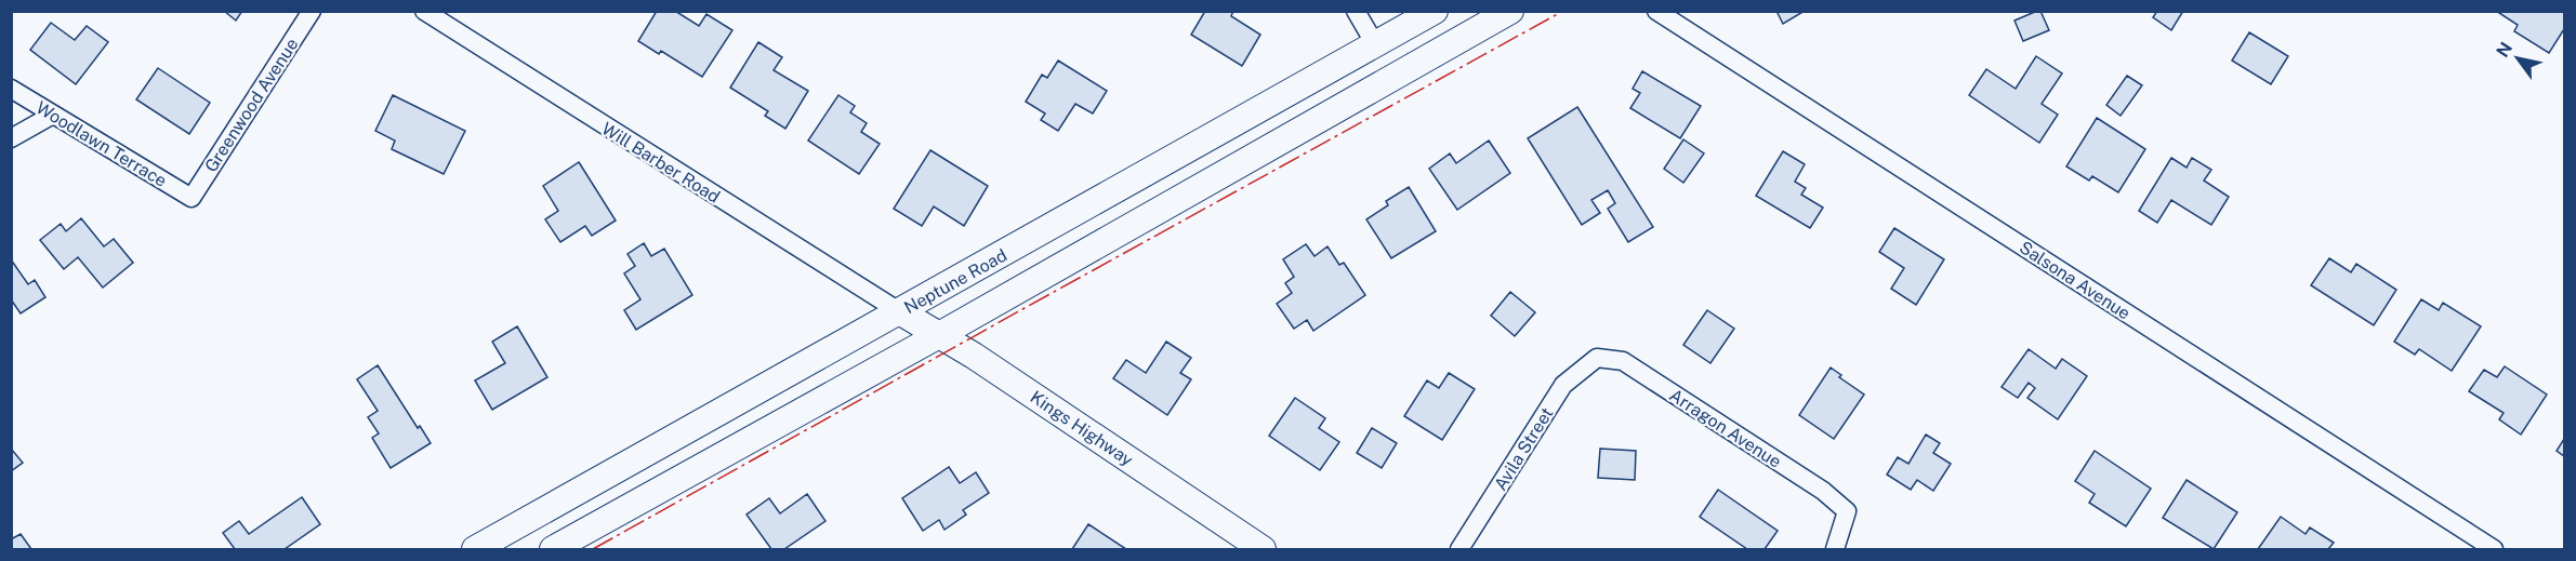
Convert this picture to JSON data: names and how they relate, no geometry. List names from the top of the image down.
{
  "streets": {
    "main road": ["Neptune Road", "Kings Highway"],
    "street": [
      "Greenwood Avenue",
      "Woodlawn Terrace",
      "Will Barber Road",
      "Salsona Avenue",
      "Arragon Avenue",
      "Avila Street"
    ]
  },
  "crossings": [
    ["Greenwood Avenue", "Woodlawn Terrace"],
    ["Will Barber Road", "Neptune Road"],
    ["Will Barber Road", "Kings Highway"],
    ["Neptune Road", "Kings Highway"],
    ["Arragon Avenue", "Avila Street"]
  ],
  "north": "top left"
}
